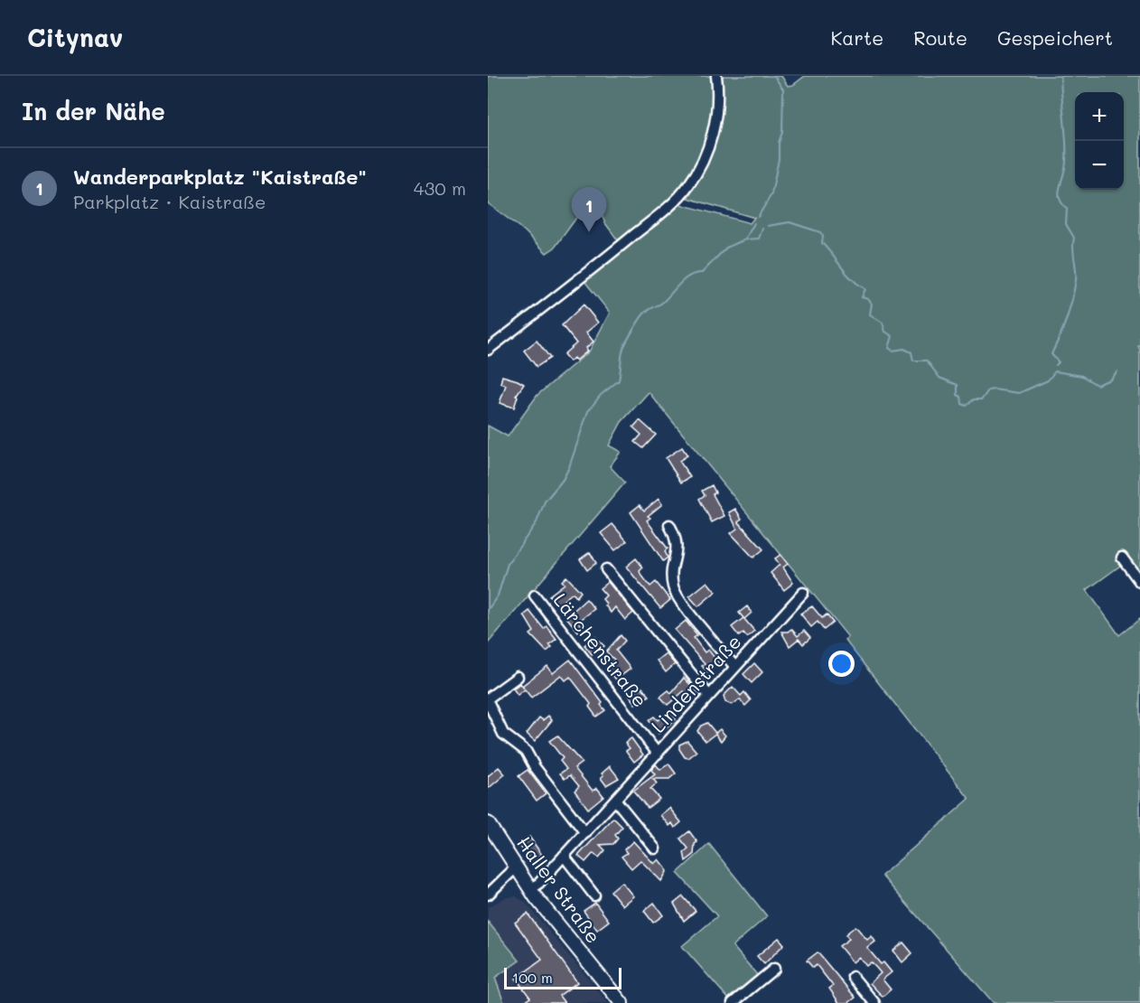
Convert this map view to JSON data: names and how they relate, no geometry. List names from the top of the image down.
{
  "streets": {
    "main road": ["Haller Straße"],
    "street": ["Lärchenstraße", "Lindenstraße"]
  },
  "crossings": [
    ["Lärchenstraße", "Lindenstraße"],
    ["Lindenstraße", "Haller Straße"]
  ],
  "scale_bar": "100 m",
  "page": {
    "header": "Citynav",
    "nav": ["Karte", "Route", "Gespeichert"],
    "heading": "In der Nähe",
    "map_buttons": ["+", "−"],
    "list": [
      {
        "mark": "1",
        "name": "Wanderparkplatz \"Kaistraße\"",
        "note": "Parkplatz · Kaistraße",
        "value": "430 m"
      }
    ],
    "pins": "1",
    "scale": "100 m"
  }
}
